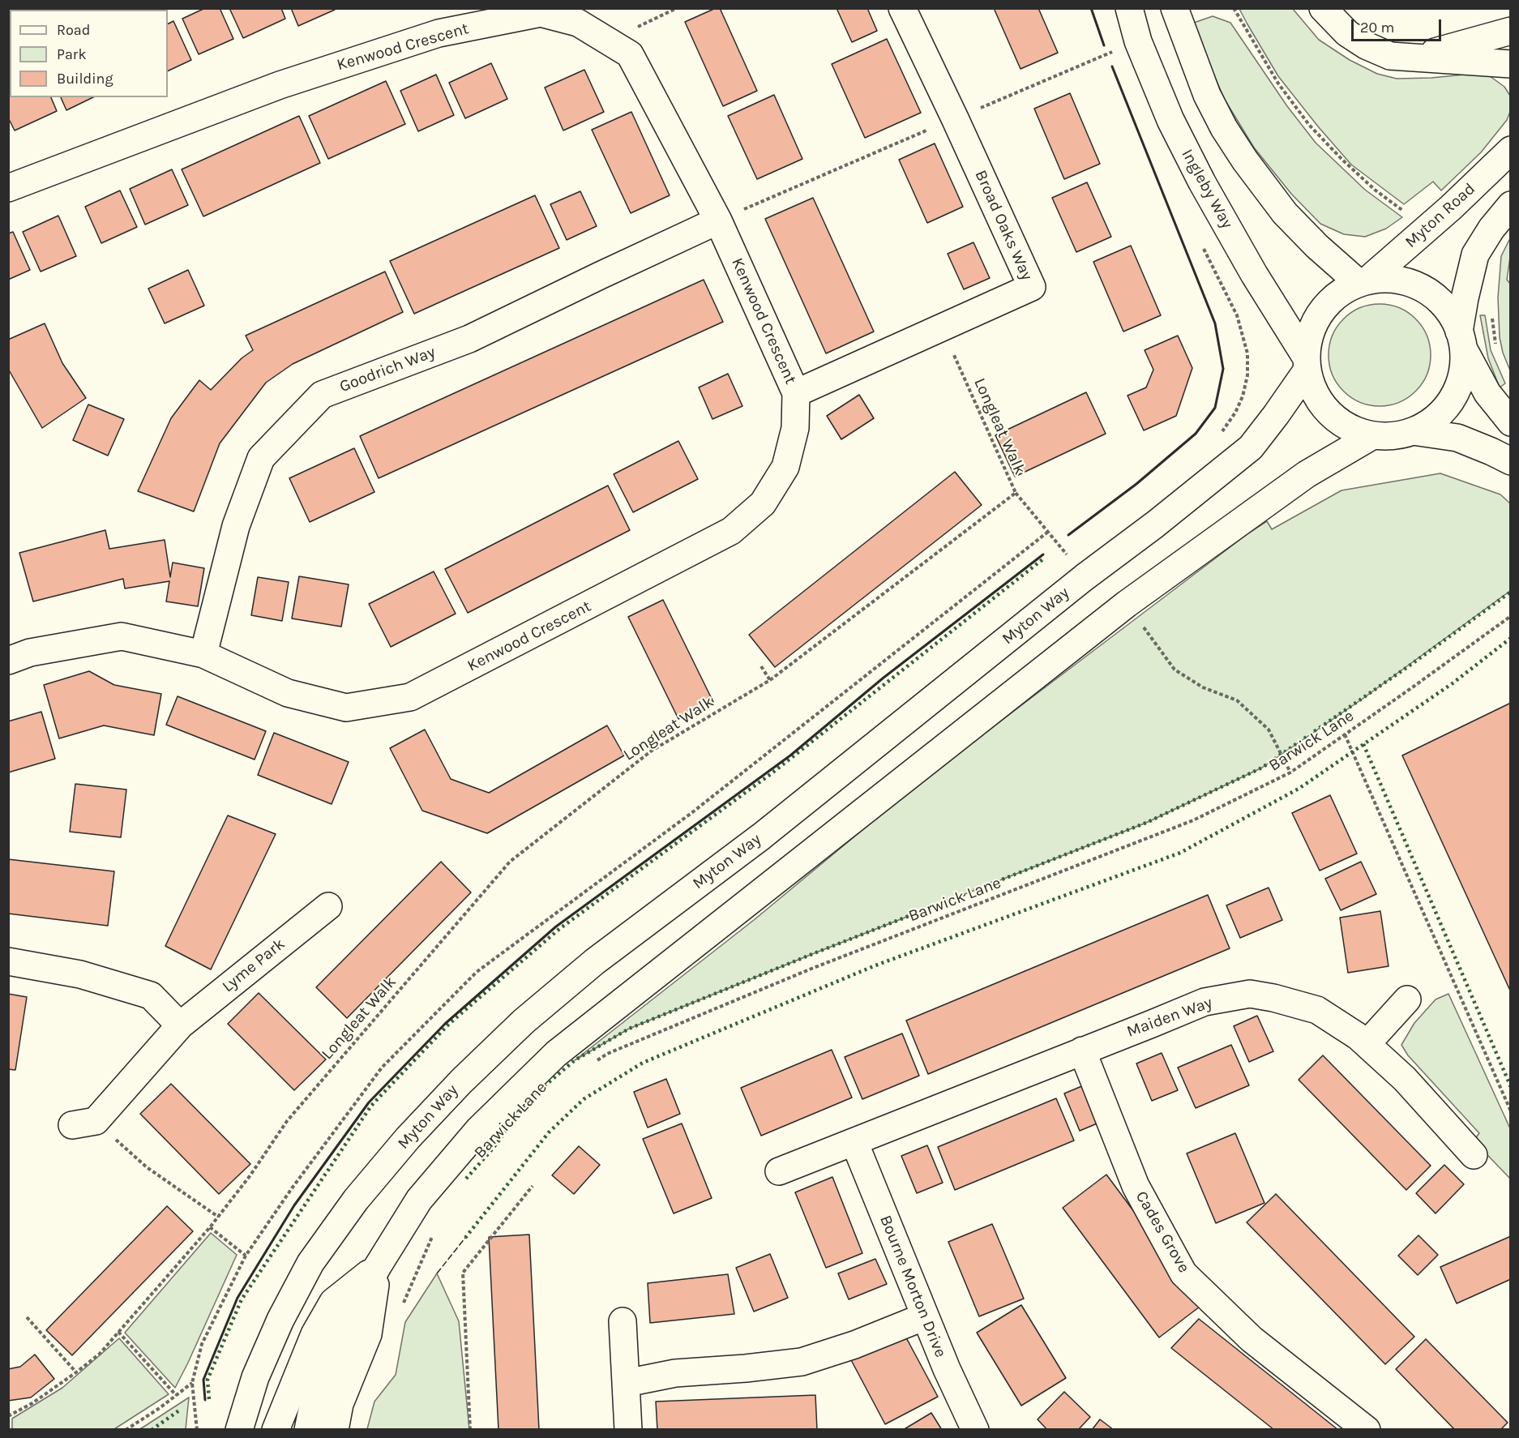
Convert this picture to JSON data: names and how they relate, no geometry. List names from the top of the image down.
{
  "streets": {
    "street": [
      "Kenwood Crescent",
      "Ingleby Way",
      "Myton Road",
      "Broad Oaks Way",
      "Goodrich Way",
      "Myton Way",
      "Lyme Park",
      "Maiden Way",
      "Cades Grove",
      "Bourne Morton Drive"
    ],
    "path": ["Longleat Walk", "Barwick Lane"]
  },
  "crossings": [
    ["Kenwood Crescent", "Broad Oaks Way"],
    ["Kenwood Crescent", "Goodrich Way"],
    ["Ingleby Way", "Myton Road"],
    ["Ingleby Way", "Myton Way"],
    ["Myton Road", "Myton Way"],
    ["Broad Oaks Way", "Longleat Walk"],
    ["Maiden Way", "Cades Grove"],
    ["Maiden Way", "Bourne Morton Drive"]
  ],
  "legend": ["Road", "Park", "Building"],
  "scale_bar": "20 m"
}
